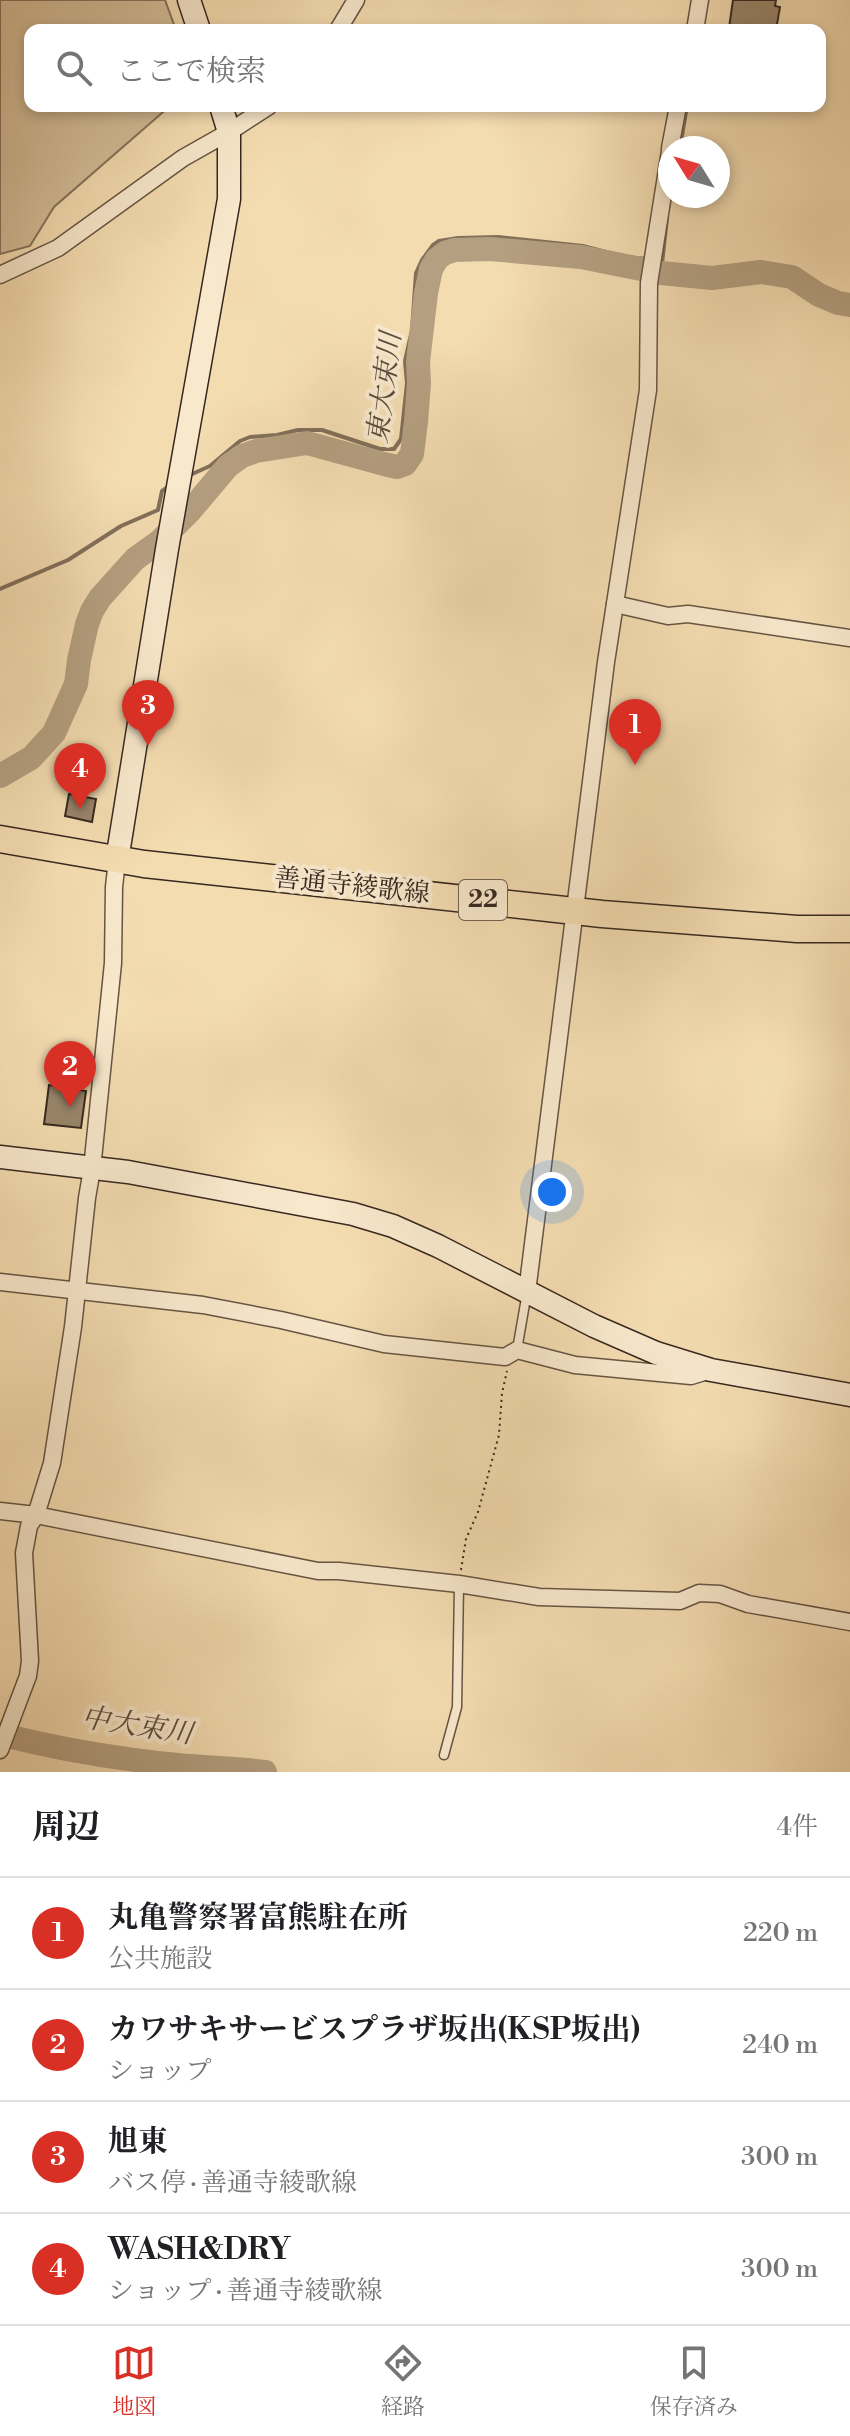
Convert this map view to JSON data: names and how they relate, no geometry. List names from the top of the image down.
{
  "streets": {
    "main road": ["善通寺綾歌線", "22"]
  },
  "water": ["東大束川", "中大束川"],
  "north": "top left",
  "page": {
    "search": "ここで検索",
    "pins": [
      "3",
      "1",
      "4",
      "2"
    ],
    "heading": ["周辺", "4件"],
    "list": [
      {
        "mark": "1",
        "name": "丸亀警察署富熊駐在所",
        "note": "公共施設",
        "value": "220 m"
      },
      {
        "mark": "2",
        "name": "カワサキサービスプラザ坂出(KSP坂出)",
        "note": "ショップ",
        "value": "240 m"
      },
      {
        "mark": "3",
        "name": "旭東",
        "note": "バス停 · 善通寺綾歌線",
        "value": "300 m"
      },
      {
        "mark": "4",
        "name": "WASH&DRY",
        "note": "ショップ · 善通寺綾歌線",
        "value": "300 m"
      }
    ],
    "nav": ["地図", "経路", "保存済み"]
  }
}
